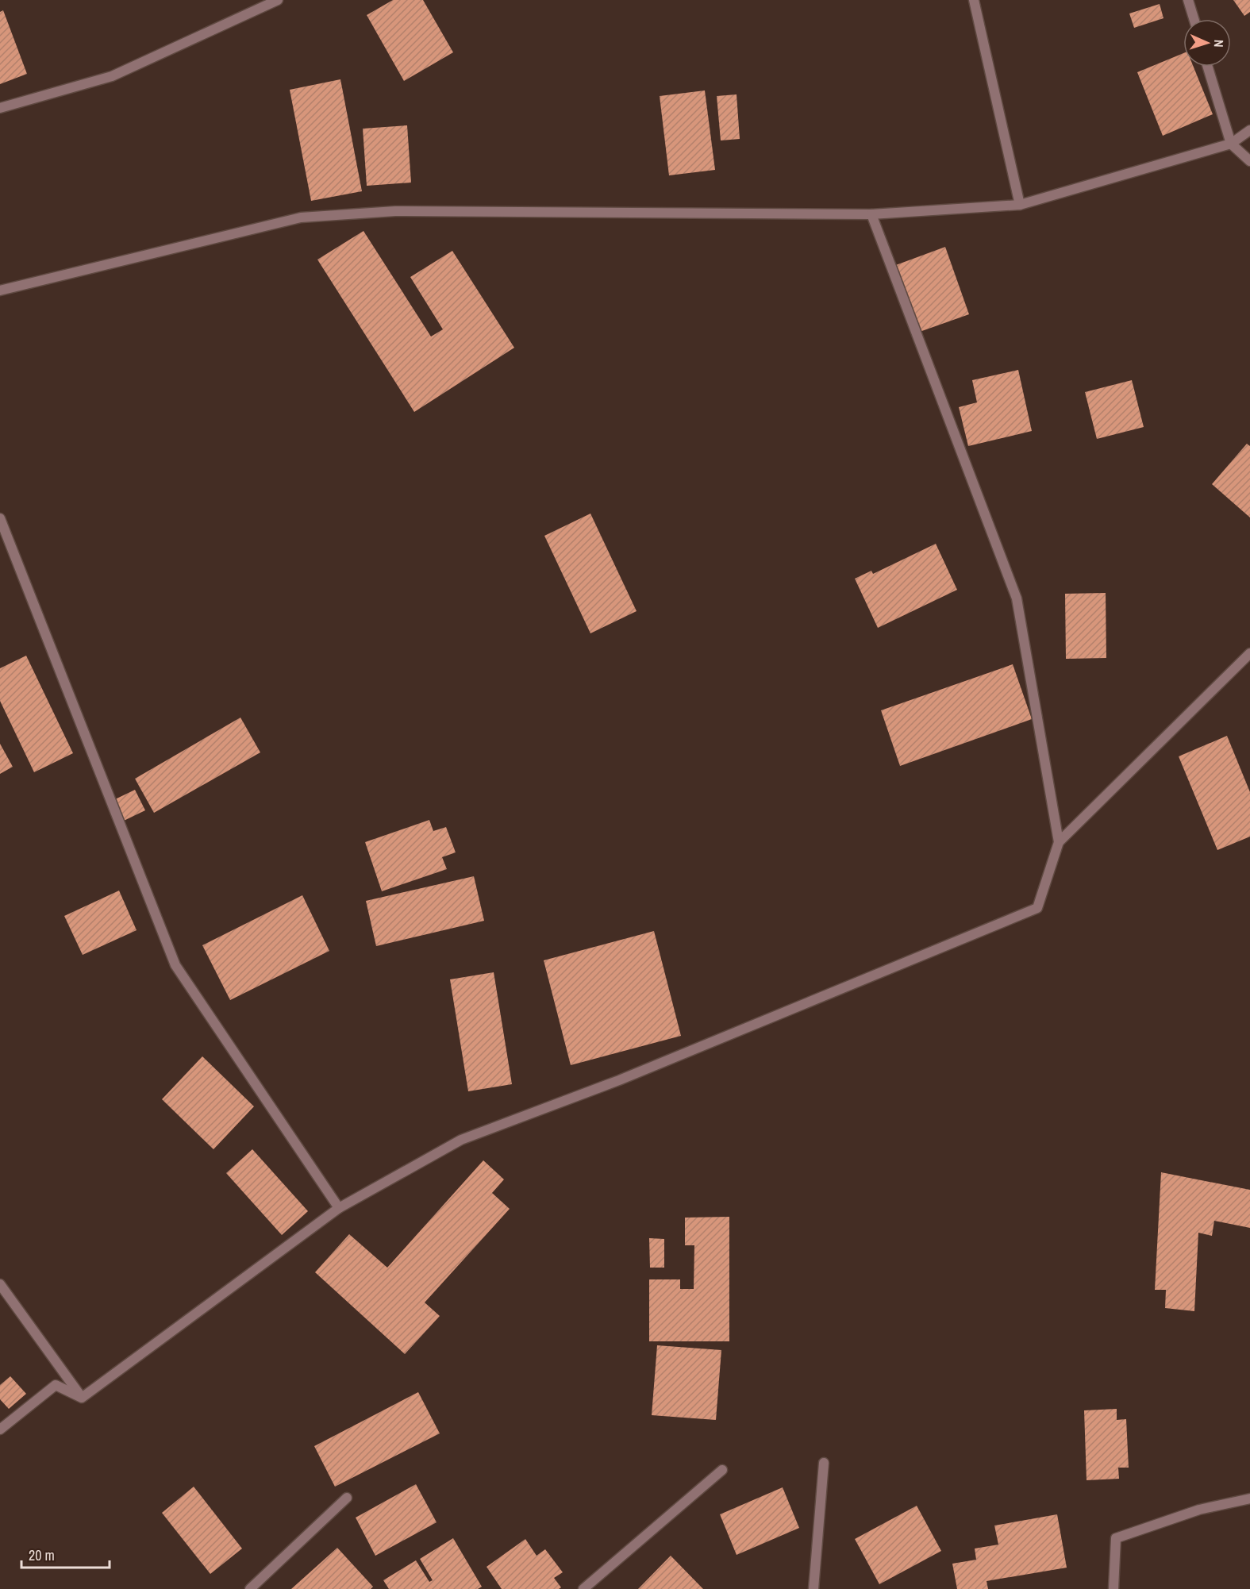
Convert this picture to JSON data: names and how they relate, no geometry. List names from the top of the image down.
{
  "scale_bar": "20 m",
  "north": "right"
}
